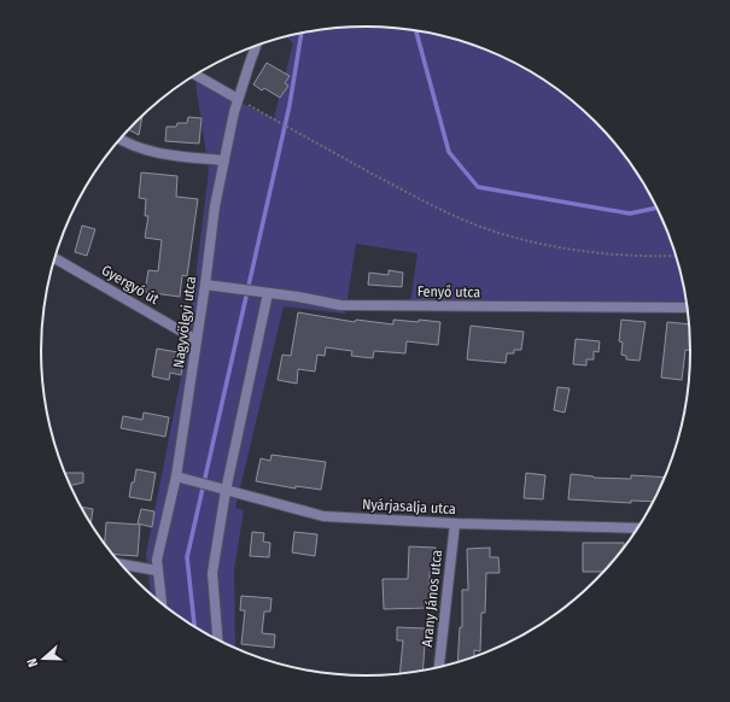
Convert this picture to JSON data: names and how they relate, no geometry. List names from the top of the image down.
{
  "streets": {
    "street": [
      "Gyergyó út",
      "Fenyő utca",
      "Nagyvölgyi utca",
      "Nyárjasalja utca",
      "Arany János utca"
    ]
  },
  "crossings": [
    ["Gyergyó út", "Nagyvölgyi utca"],
    ["Fenyő utca", "Nagyvölgyi utca"],
    ["Nagyvölgyi utca", "Nyárjasalja utca"],
    ["Nyárjasalja utca", "Arany János utca"]
  ],
  "north": "left"
}
